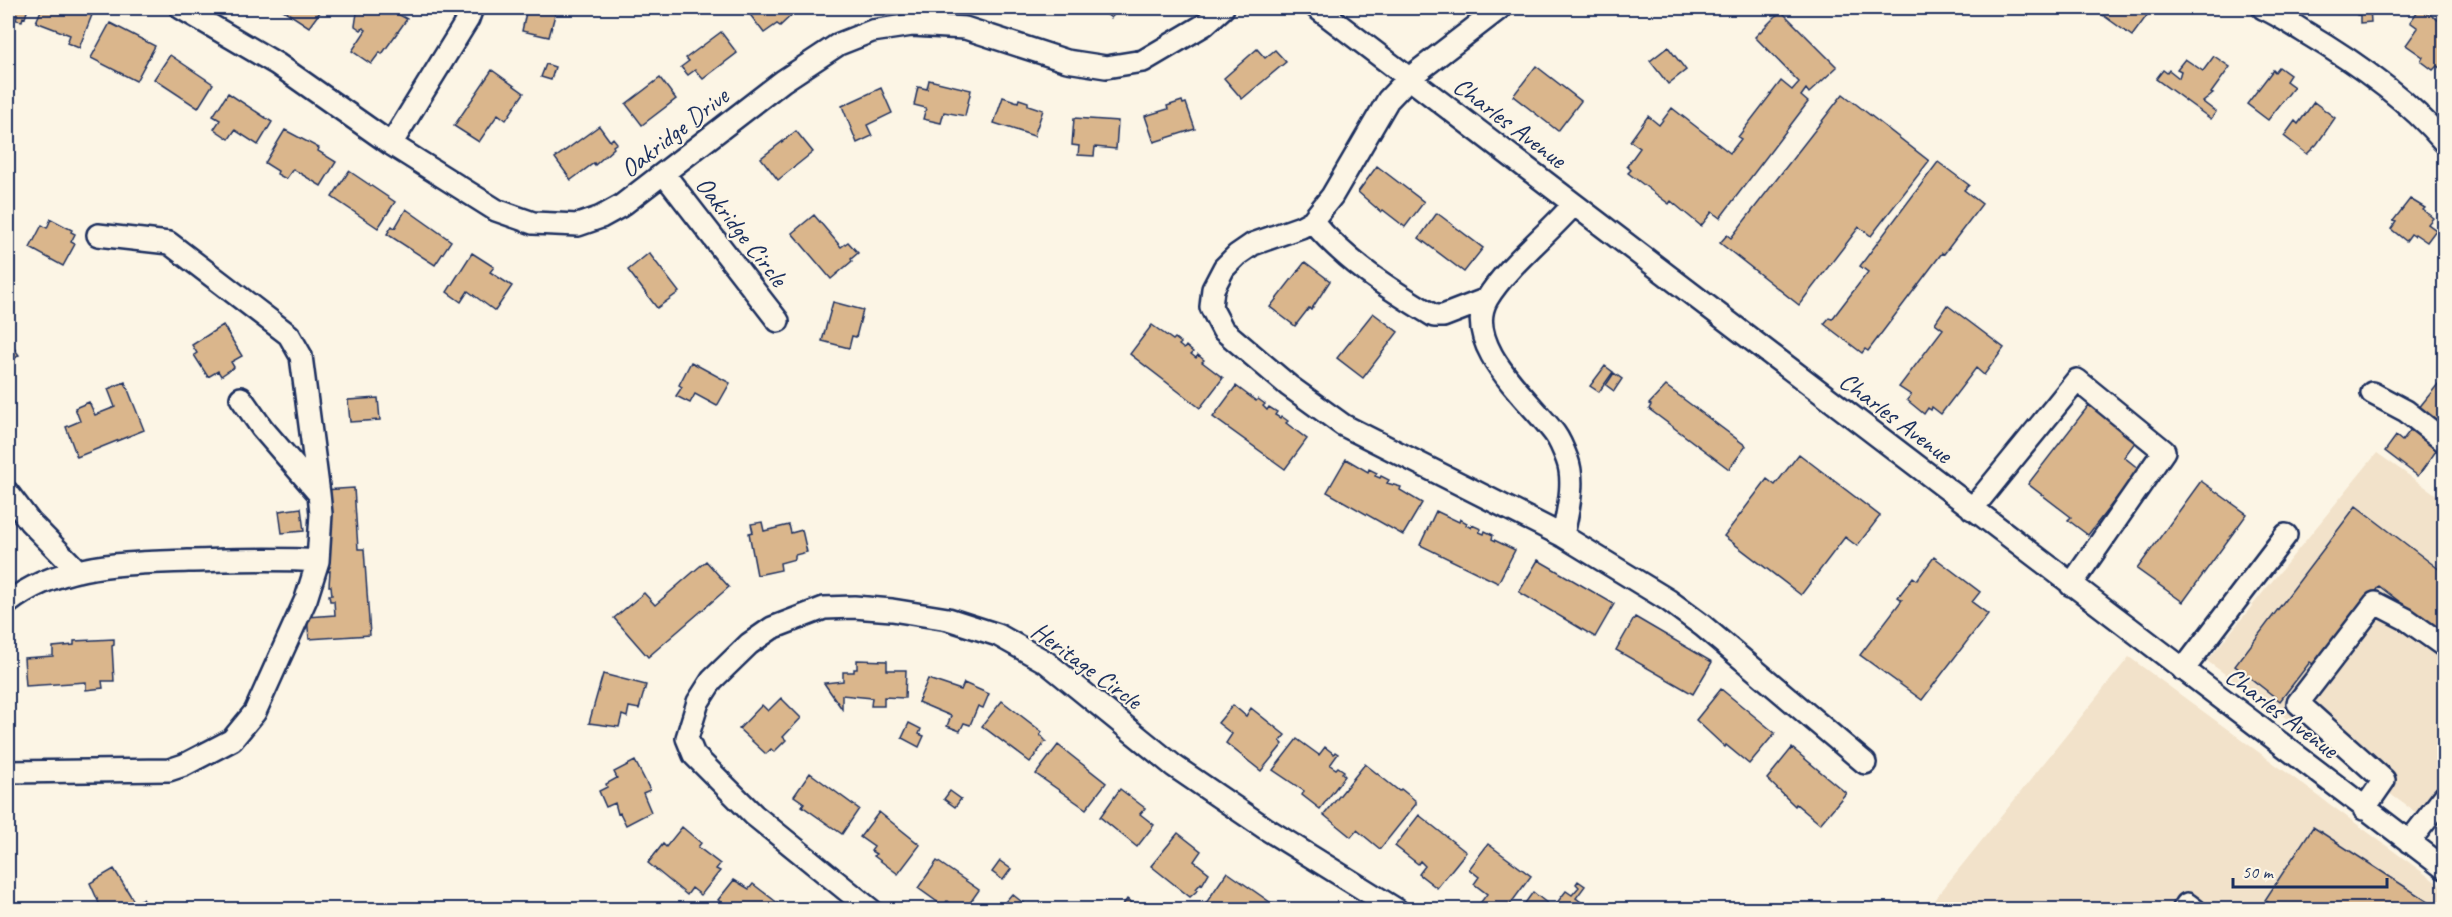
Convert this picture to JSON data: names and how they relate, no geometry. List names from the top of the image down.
{
  "streets": {
    "street": [
      "Charles Avenue",
      "Oakridge Drive",
      "Oakridge Circle",
      "Heritage Circle"
    ]
  },
  "crossings": [
    ["Oakridge Drive", "Oakridge Circle"]
  ],
  "scale_bar": "50 m"
}
